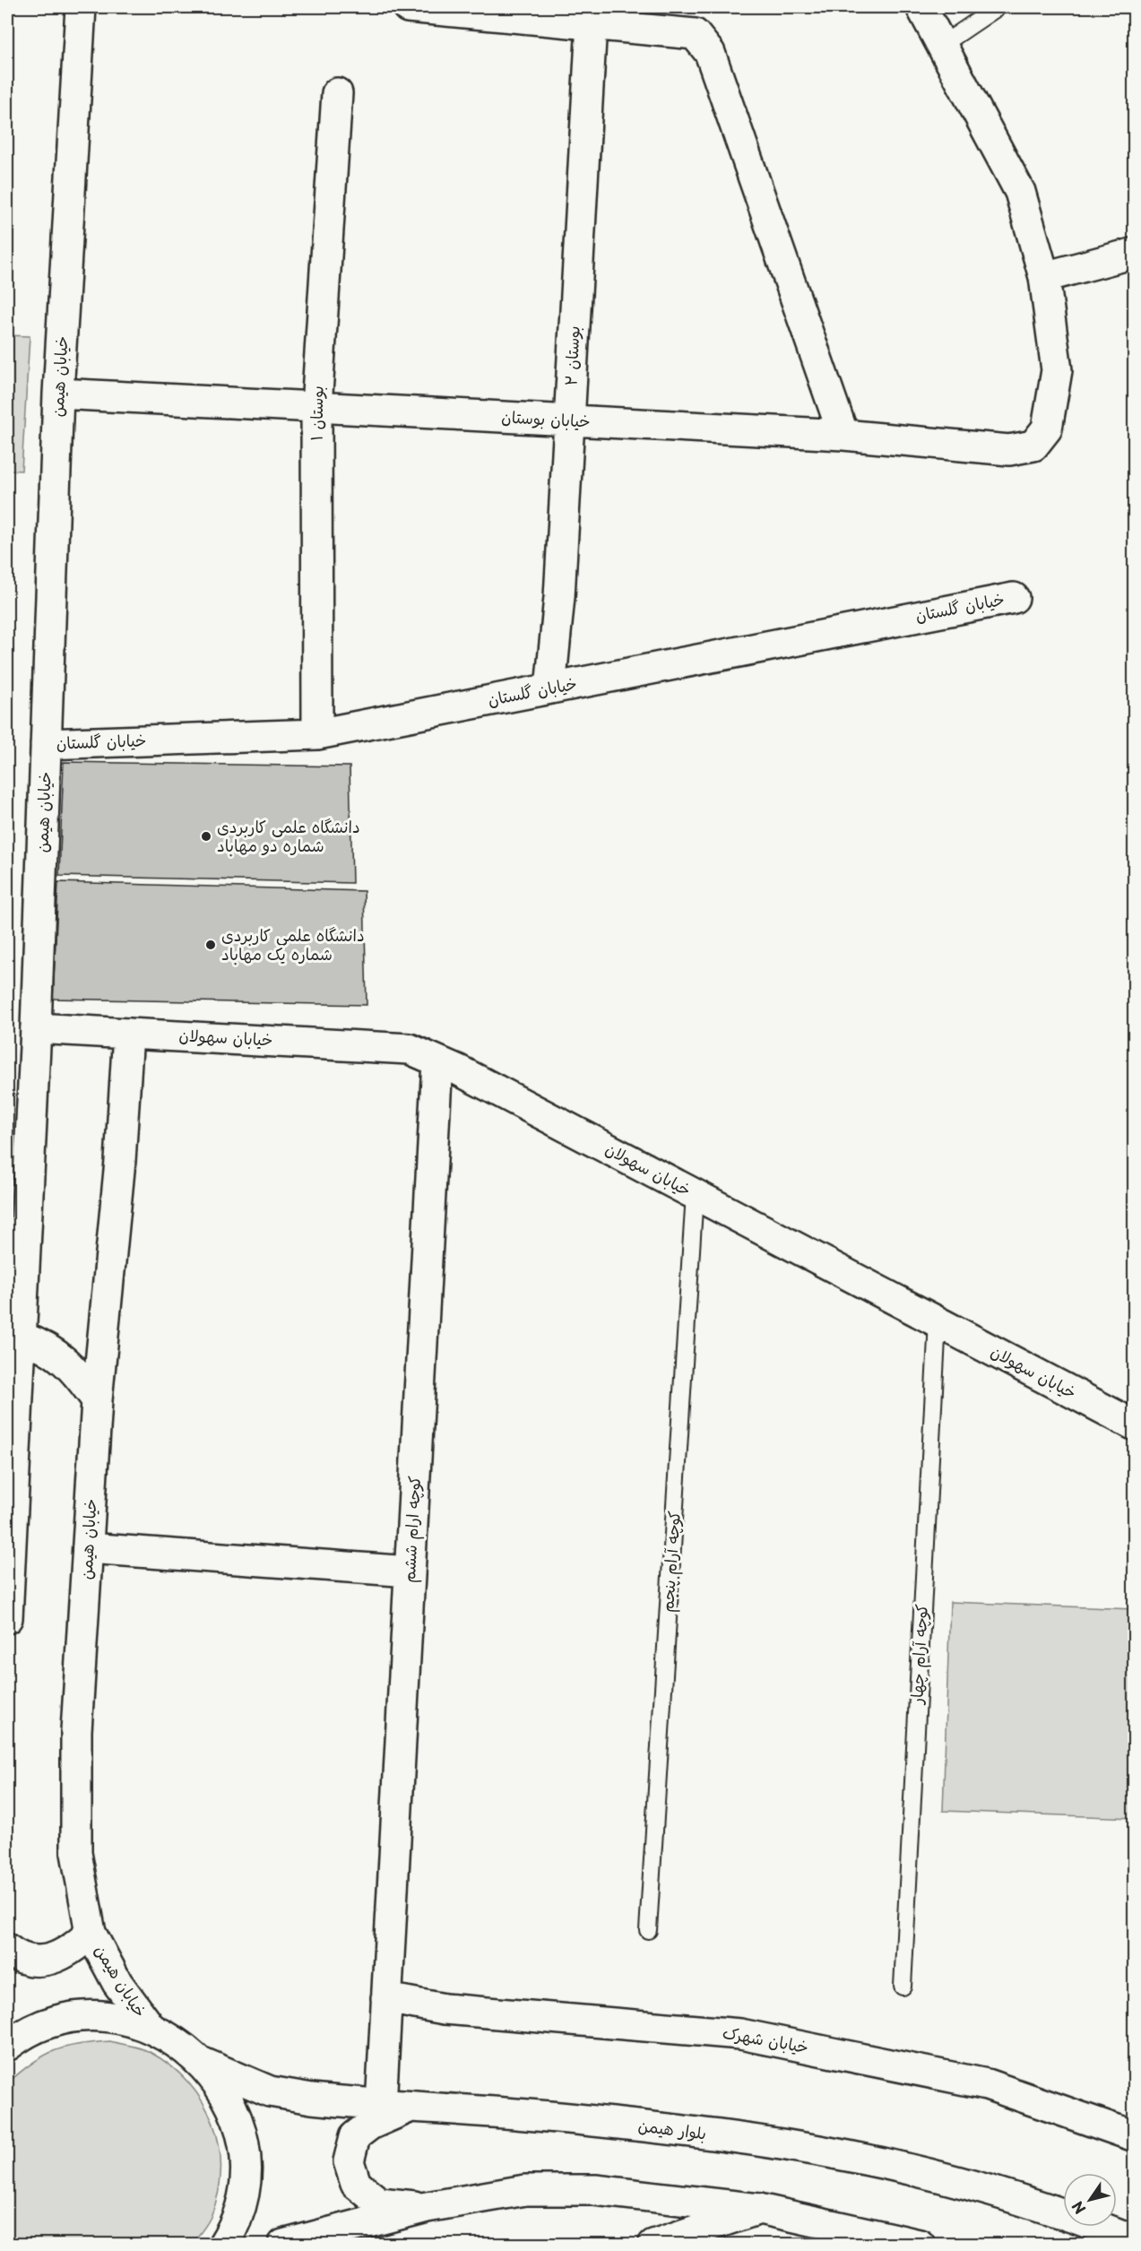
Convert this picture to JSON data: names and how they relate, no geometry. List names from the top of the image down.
{
  "streets": {
    "street": [
      "بوستان ۲",
      "خیابان هیمن",
      "بوستان ۱",
      "خیابان بوستان",
      "خیابان گلستان",
      "خیابان سهولان",
      "کوچه ارام ششم",
      "خیابان شهرک",
      "بلوار هیمن"
    ],
    "lane": ["کوچه آرام پنجم", "کوچه آرام چهار"]
  },
  "crossings": [
    ["بوستان ۲", "خیابان بوستان"],
    ["بوستان ۲", "خیابان گلستان"],
    ["خیابان هیمن", "خیابان بوستان"],
    ["خیابان هیمن", "خیابان گلستان"],
    ["خیابان هیمن", "خیابان سهولان"],
    ["بوستان ۱", "خیابان بوستان"],
    ["بوستان ۱", "خیابان گلستان"],
    ["خیابان سهولان", "کوچه ارام ششم"],
    ["خیابان سهولان", "کوچه آرام پنجم"],
    ["خیابان سهولان", "کوچه آرام چهار"],
    ["کوچه ارام ششم", "خیابان شهرک"],
    ["کوچه ارام ششم", "بلوار هیمن"]
  ],
  "places": ["دانشگاه علمی کاربردی شماره دو مهاباد", "دانشگاه علمی کاربردی شماره یک مهاباد"],
  "north": "bottom left"
}
